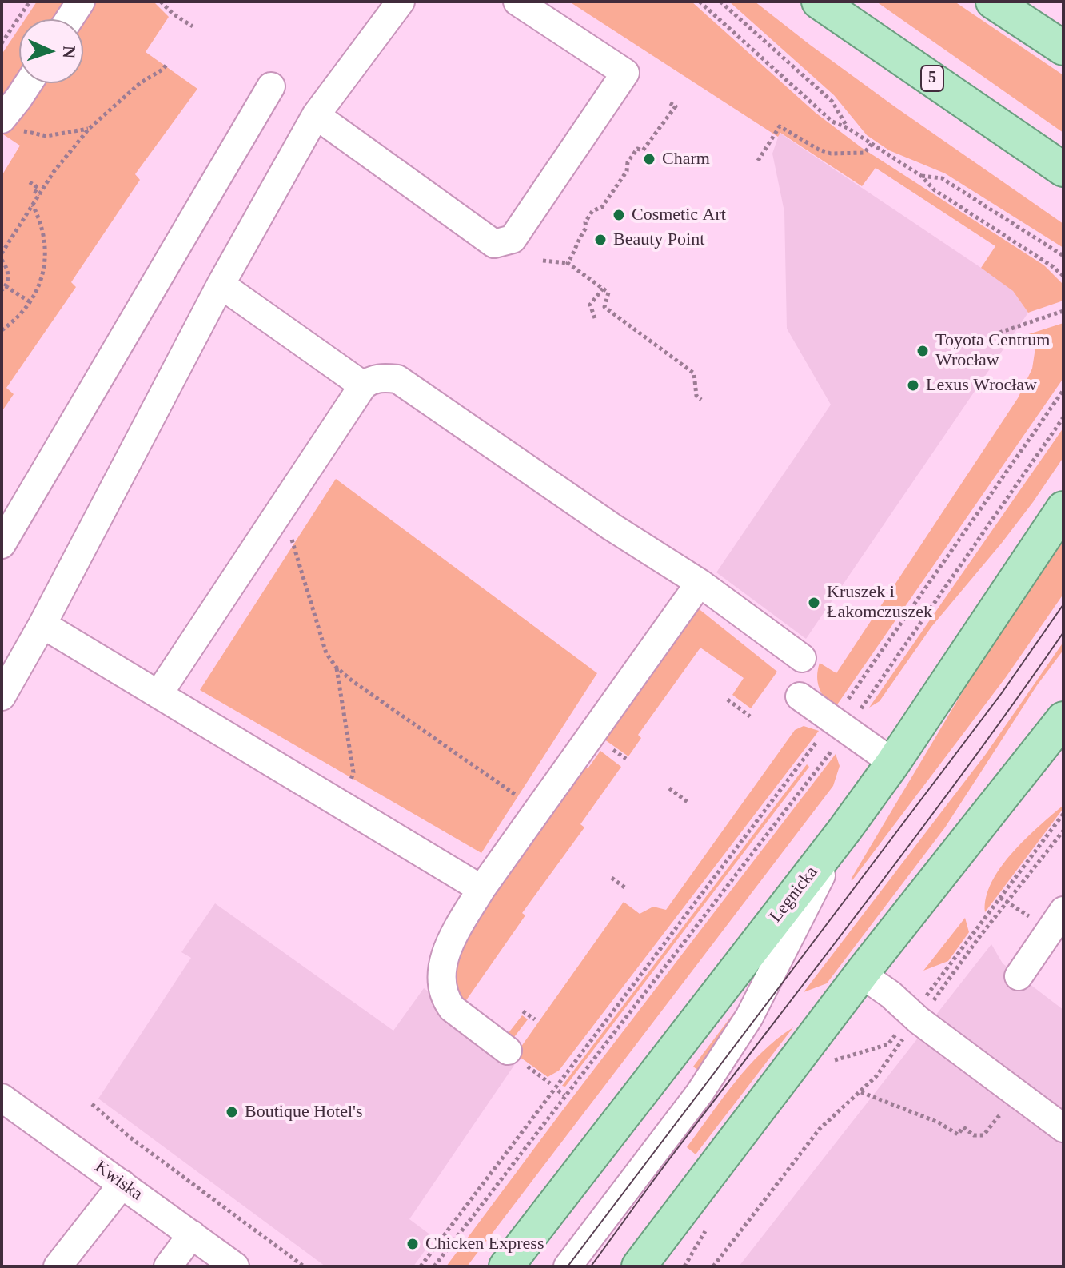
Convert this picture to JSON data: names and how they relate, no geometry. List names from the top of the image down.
{
  "streets": {
    "main road": ["5", "Legnicka"],
    "street": ["Kwiska"]
  },
  "places": [
    "Charm",
    "Cosmetic Art",
    "Beauty Point",
    "Toyota Centrum Wrocław",
    "Lexus Wrocław",
    "Kruszek i Łakomczuszek",
    "Boutique Hotel's",
    "Chicken Express"
  ],
  "north": "right"
}
